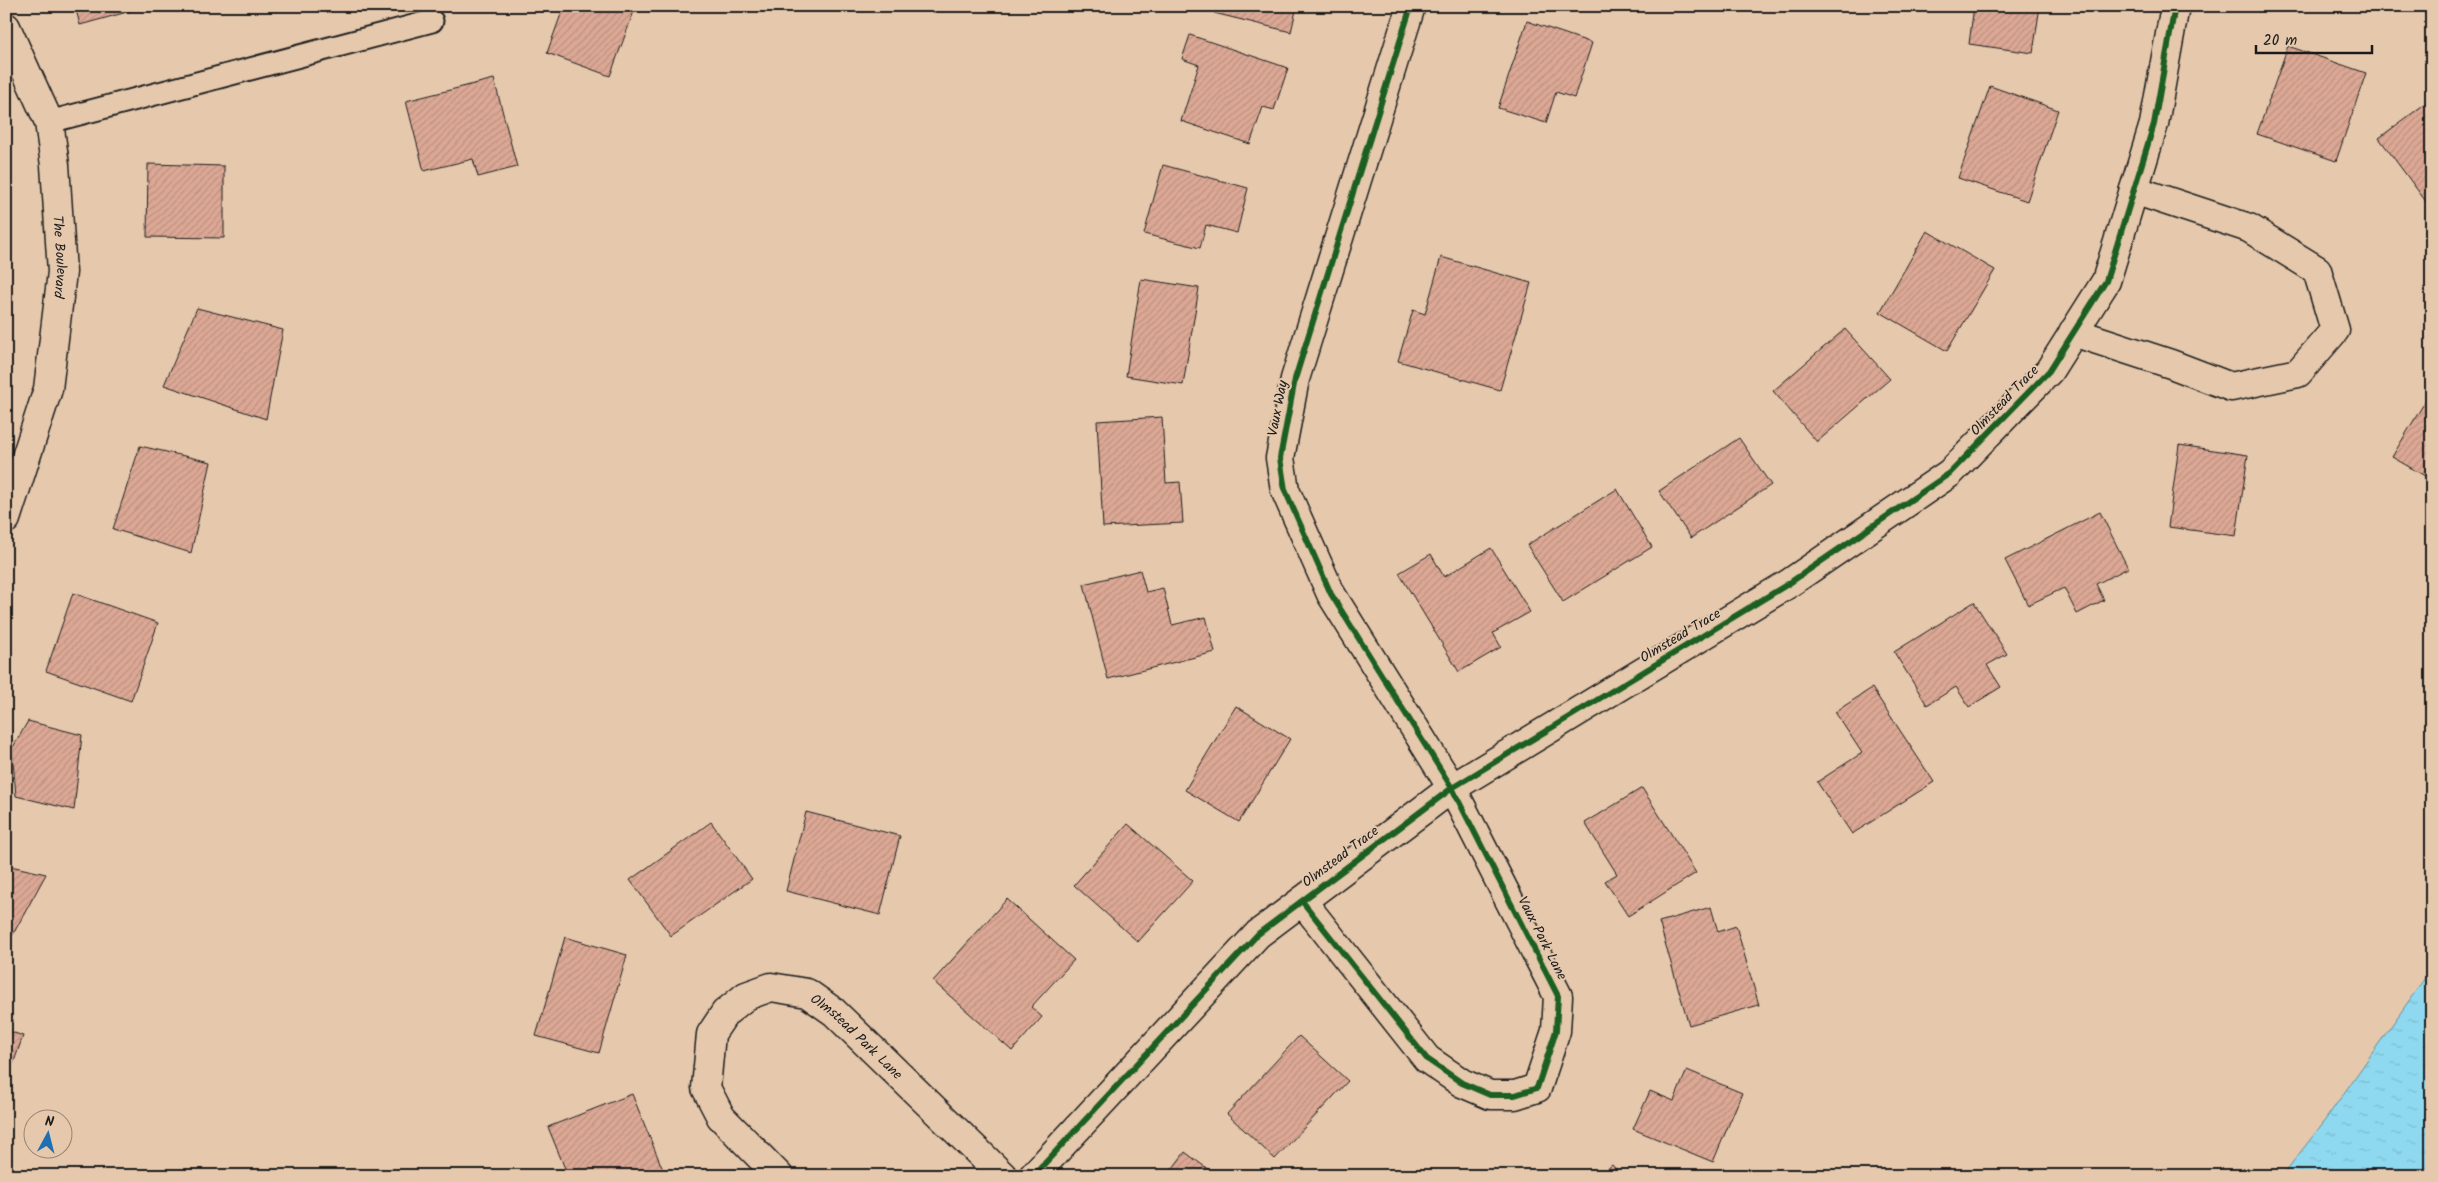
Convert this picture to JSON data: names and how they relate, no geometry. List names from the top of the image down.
{
  "streets": {
    "street": [
      "The Boulevard",
      "Olmstead Trace",
      "Vaux Way",
      "Vaux Park Lane",
      "Olmstead Park Lane"
    ]
  },
  "crossings": [
    ["Olmstead Trace", "Vaux Way"],
    ["Olmstead Trace", "Vaux Park Lane"],
    ["Vaux Way", "Vaux Park Lane"]
  ],
  "scale_bar": "20 m",
  "north": "top"
}
